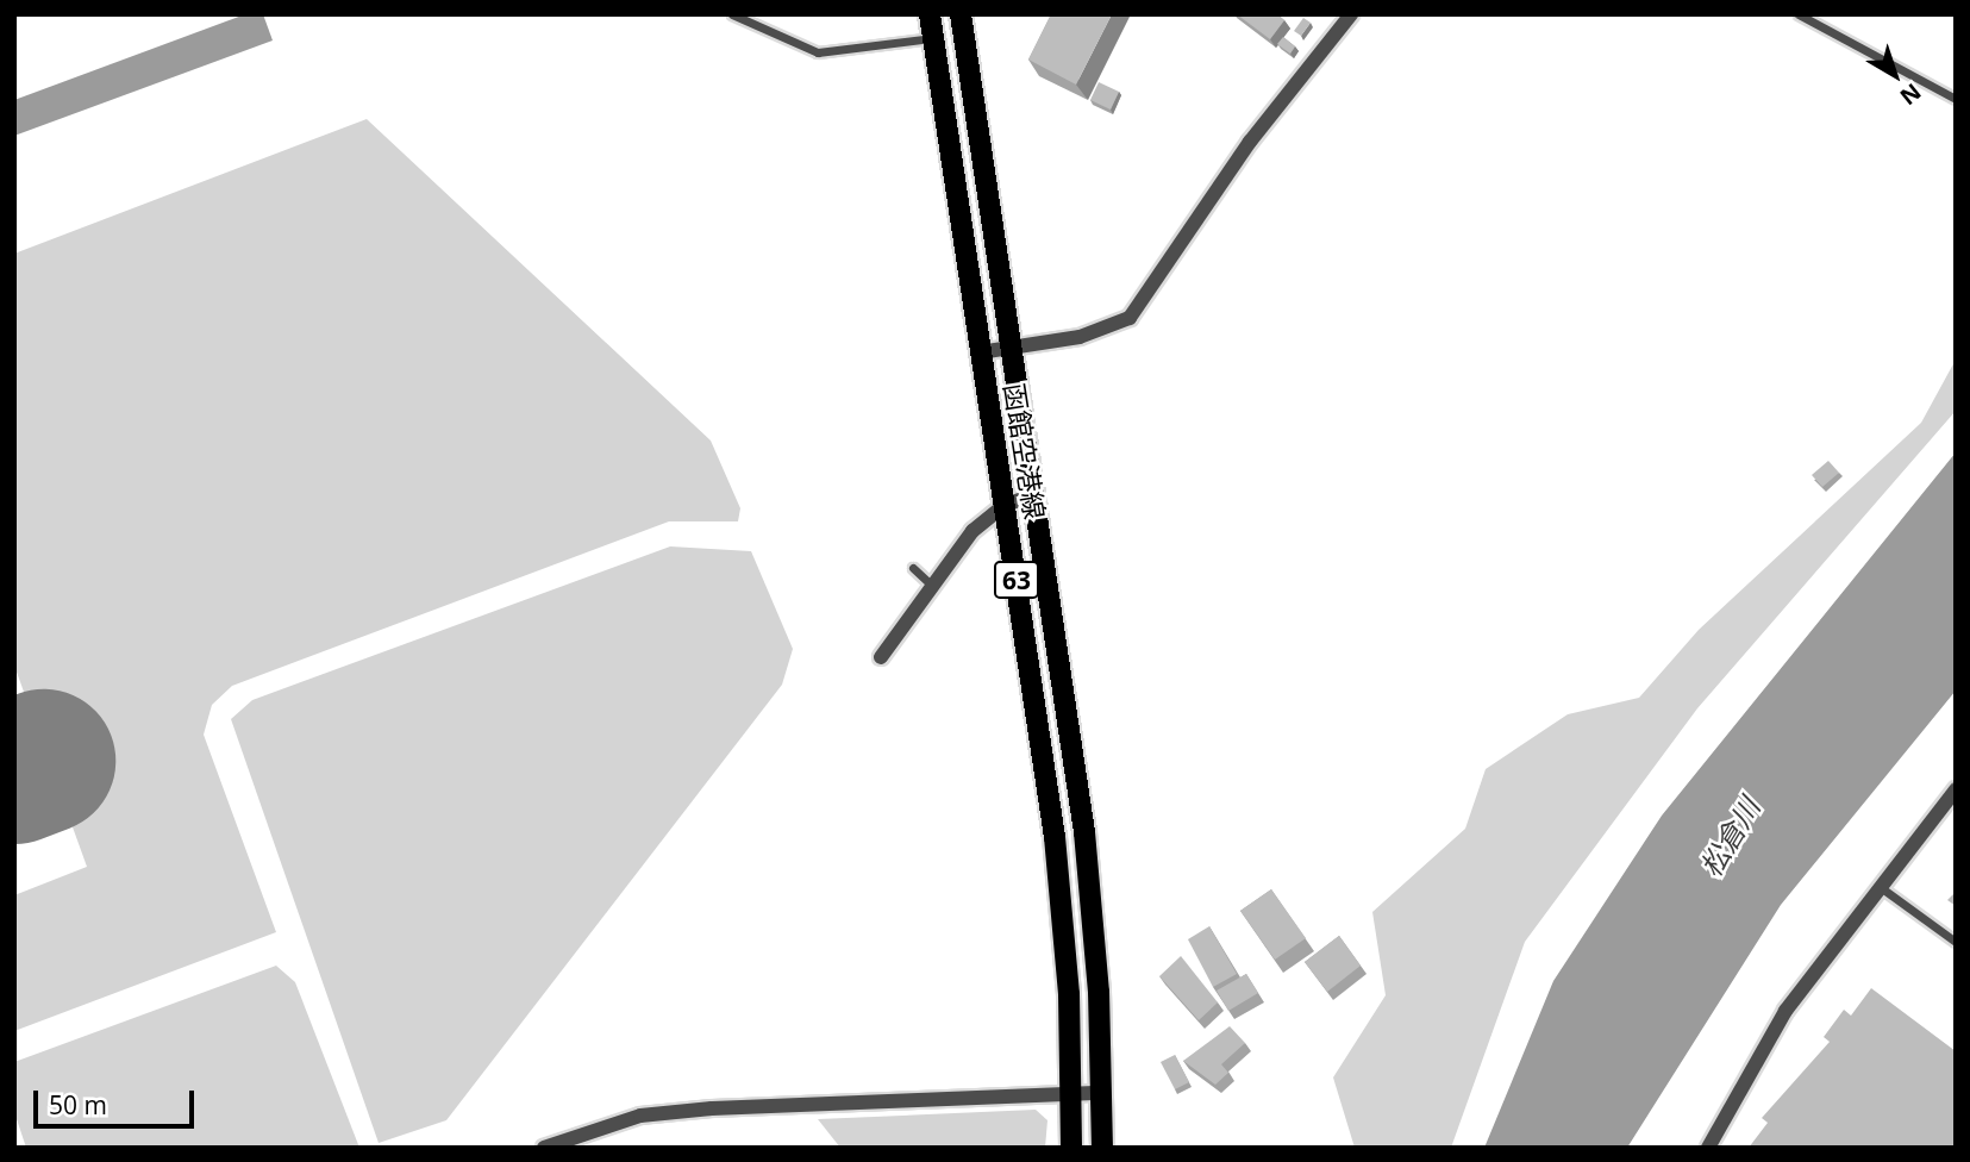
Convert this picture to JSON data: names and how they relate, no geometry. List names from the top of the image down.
{
  "streets": {
    "main road": ["函館空港線", "63"]
  },
  "water": ["松倉川"],
  "scale_bar": "50 m",
  "north": "bottom right"
}
